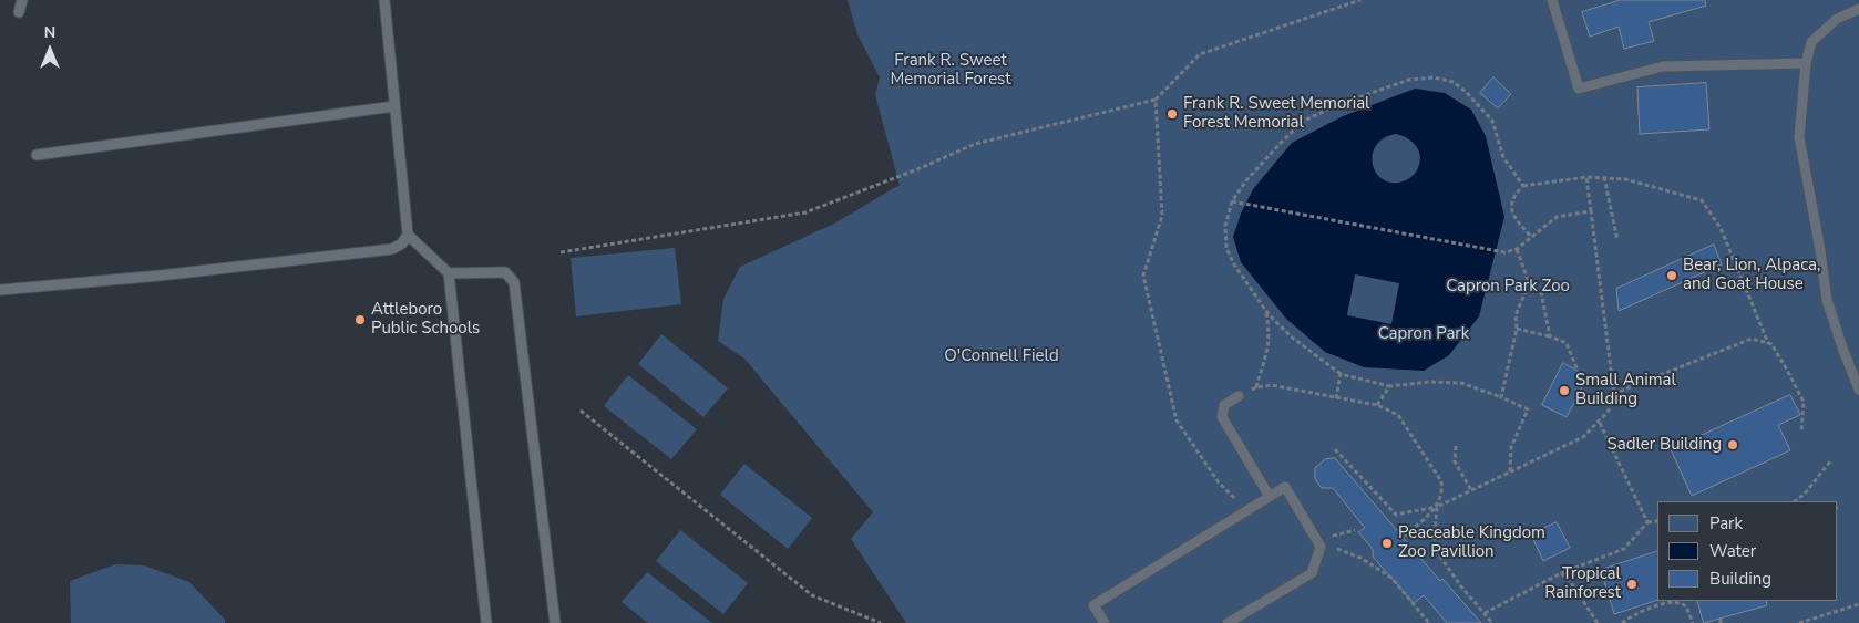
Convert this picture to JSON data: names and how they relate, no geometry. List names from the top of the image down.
{
  "parks": [
    "Frank R. Sweet Memorial Forest",
    "Capron Park Zoo",
    "Capron Park",
    "O'Connell Field"
  ],
  "places": [
    "Frank R. Sweet Memorial Forest Memorial",
    "Bear, Lion, Alpaca, and Goat House",
    "Attleboro Public Schools",
    "Small Animal Building",
    "Sadler Building",
    "Peaceable Kingdom Zoo Pavillion",
    "Tropical Rainforest"
  ],
  "legend": ["Park", "Water", "Building"],
  "north": "top"
}
